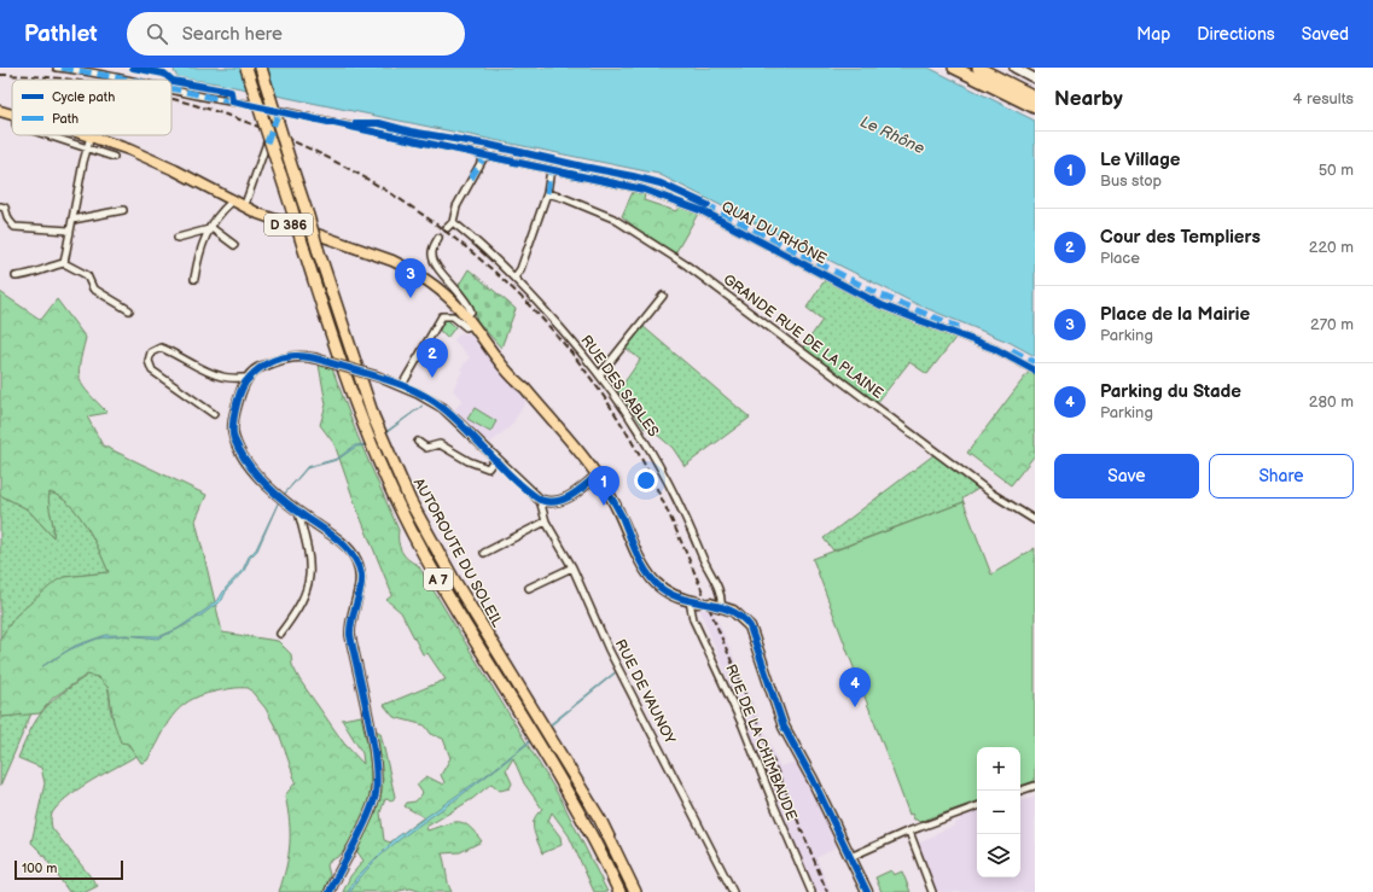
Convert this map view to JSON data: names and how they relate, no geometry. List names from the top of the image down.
{
  "streets": {
    "highway": ["AUTOROUTE DU SOLEIL", "A 7"],
    "main road": ["D 386"],
    "street": [
      "QUAI DU RHÔNE",
      "GRANDE RUE DE LA PLAINE",
      "RUE DES SABLES",
      "RUE DE VAUNOY",
      "RUE DE LA CHIMBAUDE"
    ]
  },
  "crossings": [
    ["D 386", "RUE DE LA CHIMBAUDE"]
  ],
  "water": ["Le Rhône"],
  "legend": ["Cycle path", "Path"],
  "scale_bar": "100 m",
  "page": {
    "header": "Pathlet",
    "search": "Search here",
    "nav": ["Map", "Directions", "Saved"],
    "heading": ["Nearby", "4 results"],
    "list": [
      {
        "mark": "1",
        "name": "Le Village",
        "note": "Bus stop",
        "value": "50 m"
      },
      {
        "mark": "2",
        "name": "Cour des Templiers",
        "note": "Place",
        "value": "220 m"
      },
      {
        "mark": "3",
        "name": "Place de la Mairie",
        "note": "Parking",
        "value": "270 m"
      },
      {
        "mark": "4",
        "name": "Parking du Stade",
        "note": "Parking",
        "value": "280 m"
      }
    ],
    "pins": [
      "3",
      "2",
      "1",
      "4"
    ],
    "buttons": ["Save", "Share"],
    "map_buttons": ["+", "−"],
    "scale": "100 m"
  }
}
